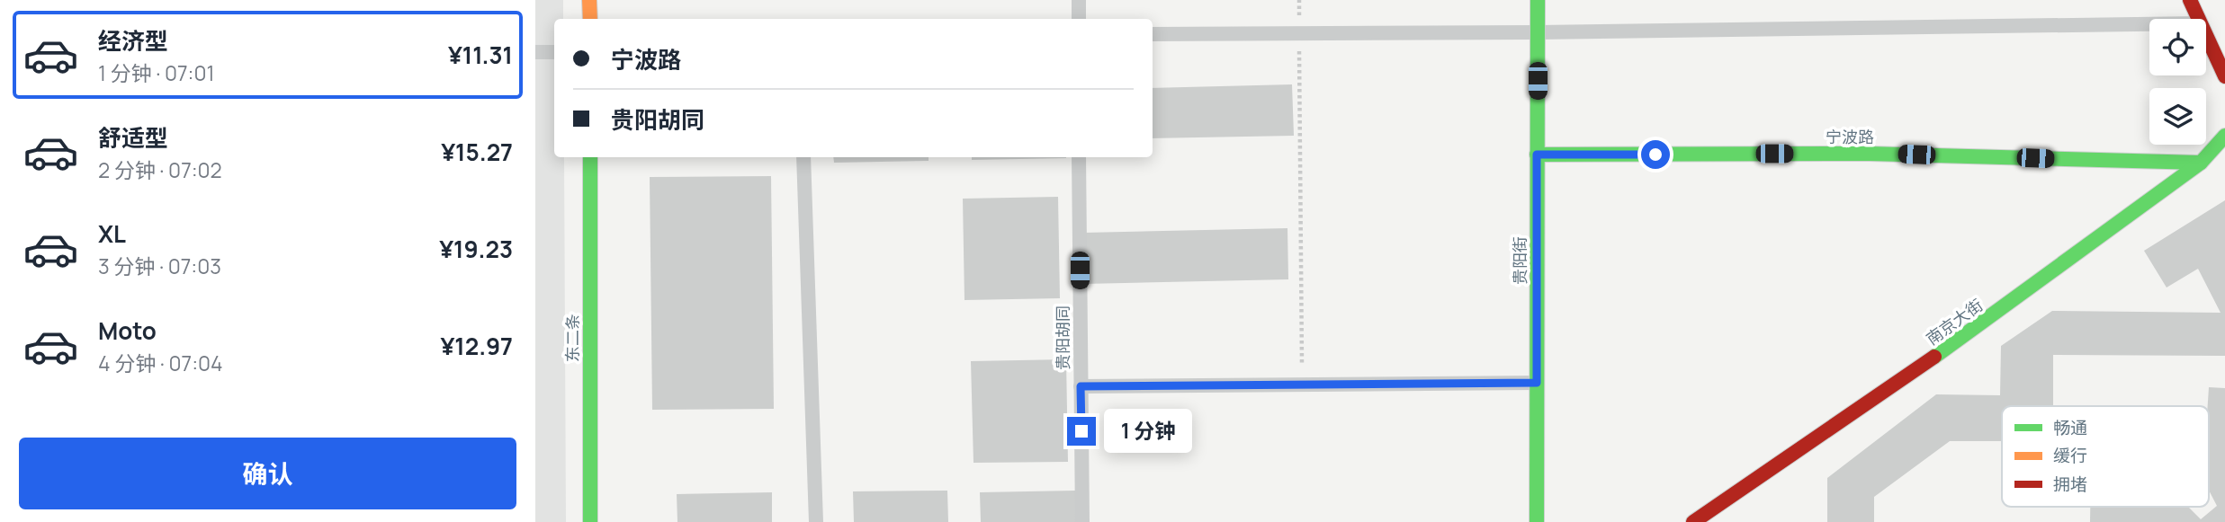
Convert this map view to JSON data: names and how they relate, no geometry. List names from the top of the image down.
{
  "streets": {
    "street": [
      "宁波路",
      "贵阳街",
      "南京大街",
      "东二条"
    ],
    "lane": ["贵阳胡同"]
  },
  "crossings": [
    ["宁波路", "贵阳街"],
    ["宁波路", "南京大街"]
  ],
  "legend": ["畅通", "缓行", "拥堵"],
  "page": {
    "list": [
      {
        "name": "经济型",
        "note": "1 分钟 · 07:01",
        "value": "¥11.31"
      },
      {
        "name": "舒适型",
        "note": "2 分钟 · 07:02",
        "value": "¥15.27"
      },
      {
        "name": "XL",
        "note": "3 分钟 · 07:03",
        "value": "¥19.23"
      },
      {
        "name": "Moto",
        "note": "4 分钟 · 07:04",
        "value": "¥12.97"
      }
    ],
    "banner": ["宁波路", "贵阳胡同"],
    "bubble": "1 分钟",
    "buttons": "确认"
  }
}
